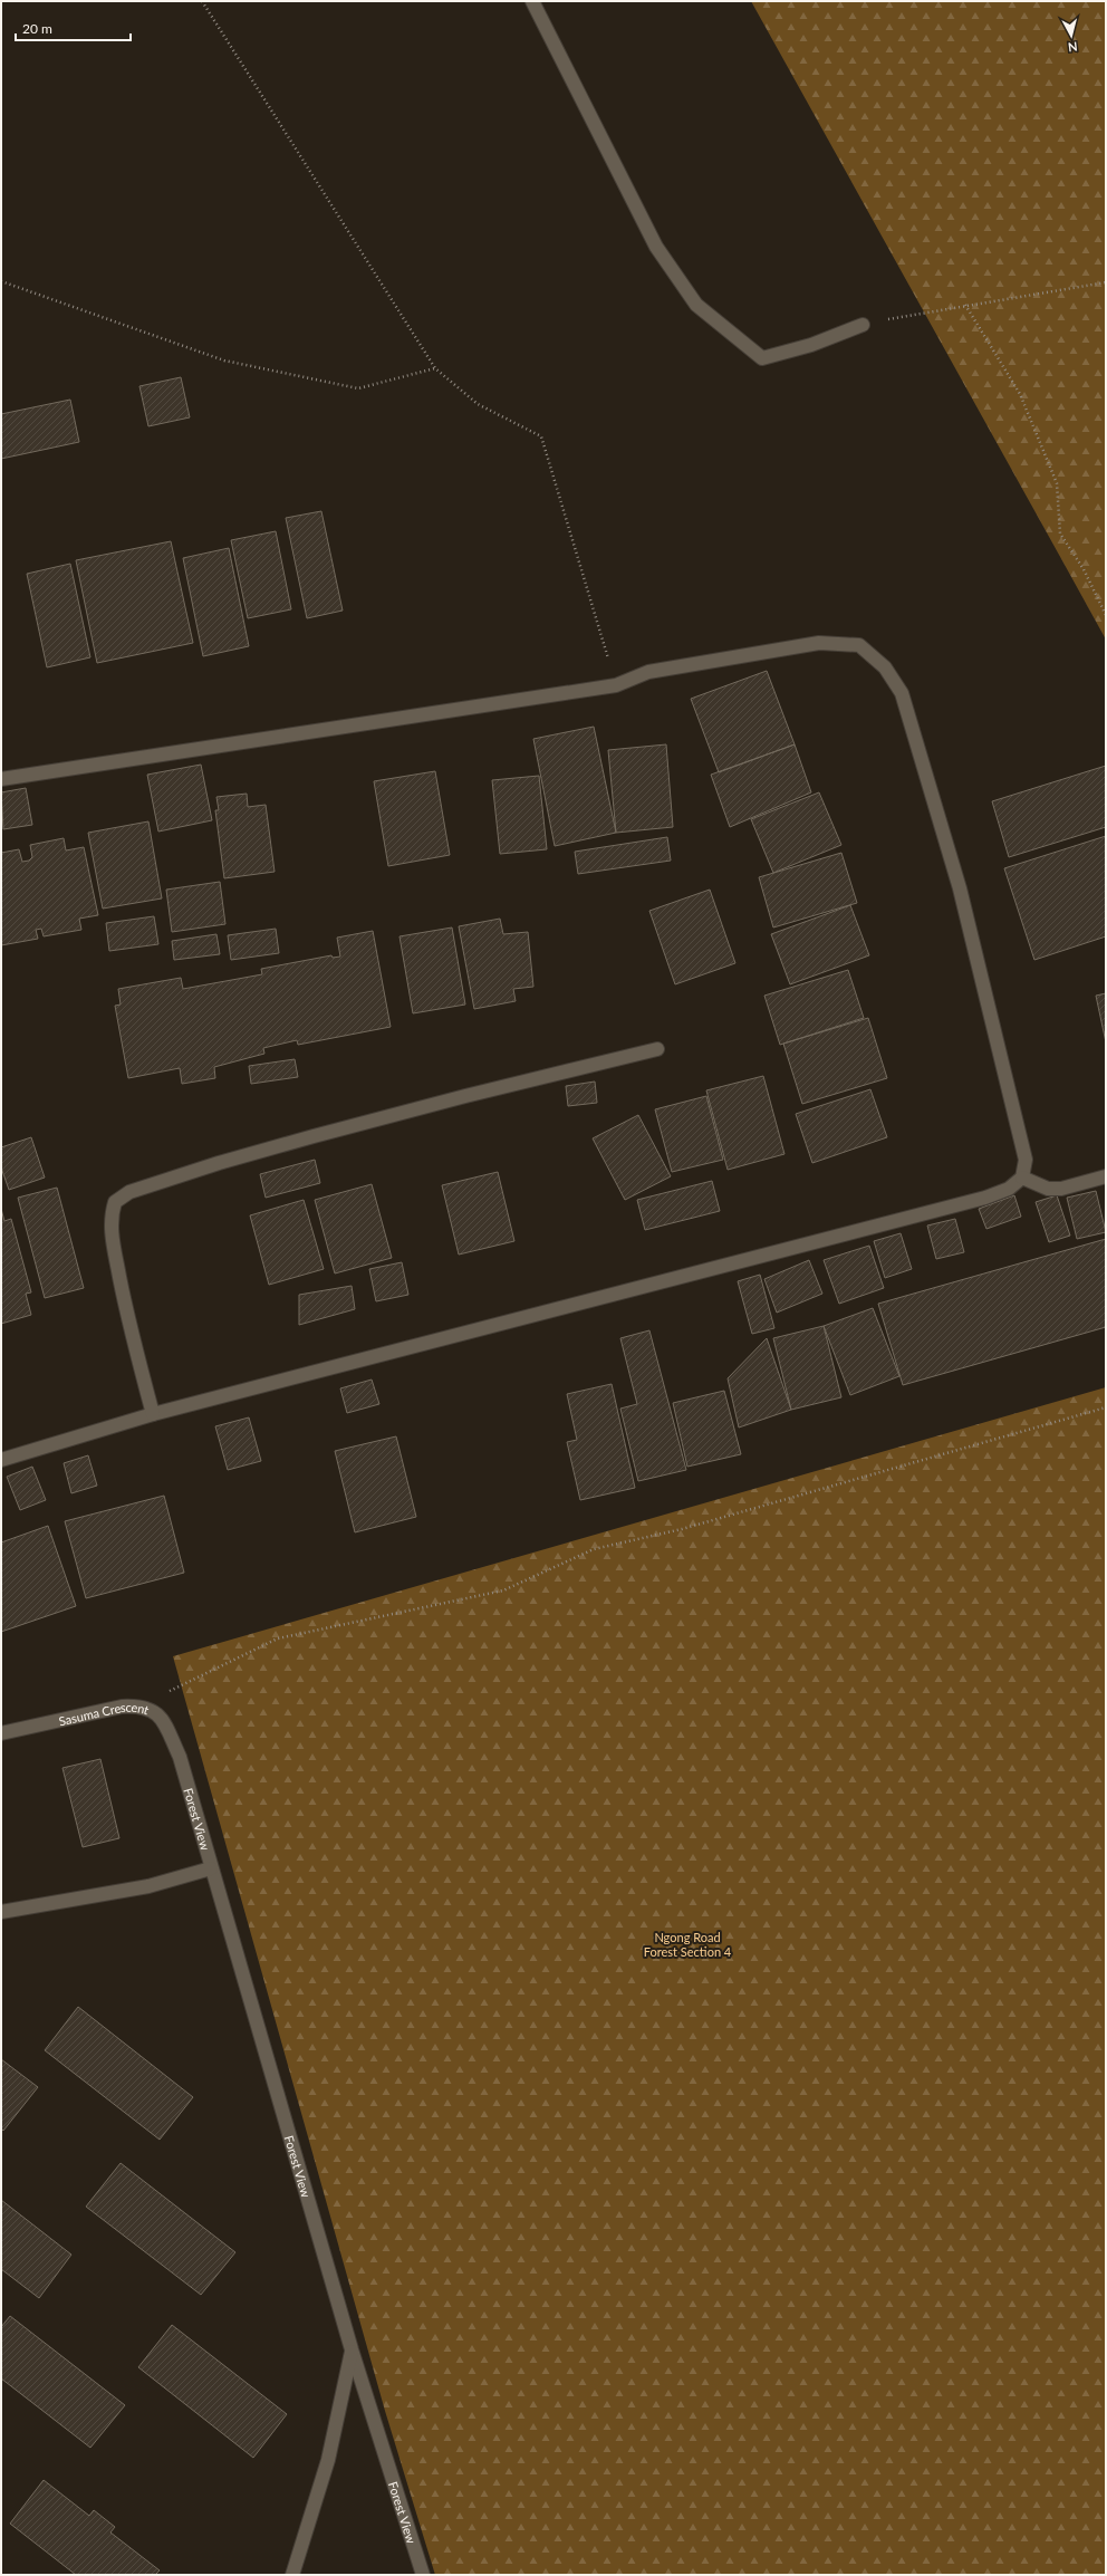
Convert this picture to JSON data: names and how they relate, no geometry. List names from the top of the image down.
{
  "streets": {
    "street": ["Sasuma Crescent", "Forest View"]
  },
  "crossings": [
    ["Sasuma Crescent", "Forest View"]
  ],
  "parks": ["Ngong Road Forest Section 4"],
  "scale_bar": "20 m",
  "north": "bottom"
}
